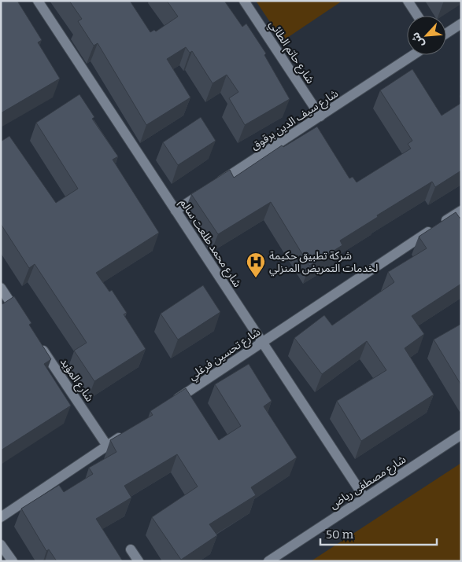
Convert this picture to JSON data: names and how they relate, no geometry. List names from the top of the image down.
{
  "streets": {
    "street": [
      "شارع حاتم الطائي",
      "شارع سيف الدين برقوق",
      "شارع محمد طلعت سالم",
      "شارع تحسين فرغلي",
      "شارع المؤيد",
      "شارع مصطفى رياض"
    ]
  },
  "crossings": [
    ["شارع حاتم الطائي", "شارع سيف الدين برقوق"],
    ["شارع سيف الدين برقوق", "شارع محمد طلعت سالم"],
    ["شارع محمد طلعت سالم", "شارع تحسين فرغلي"],
    ["شارع محمد طلعت سالم", "شارع مصطفى رياض"]
  ],
  "places": {
    "hospital": ["شركة تطبيق حكيمة لخدمات التمريض المنزلي"]
  },
  "scale_bar": "50 m",
  "north": "bottom left"
}
